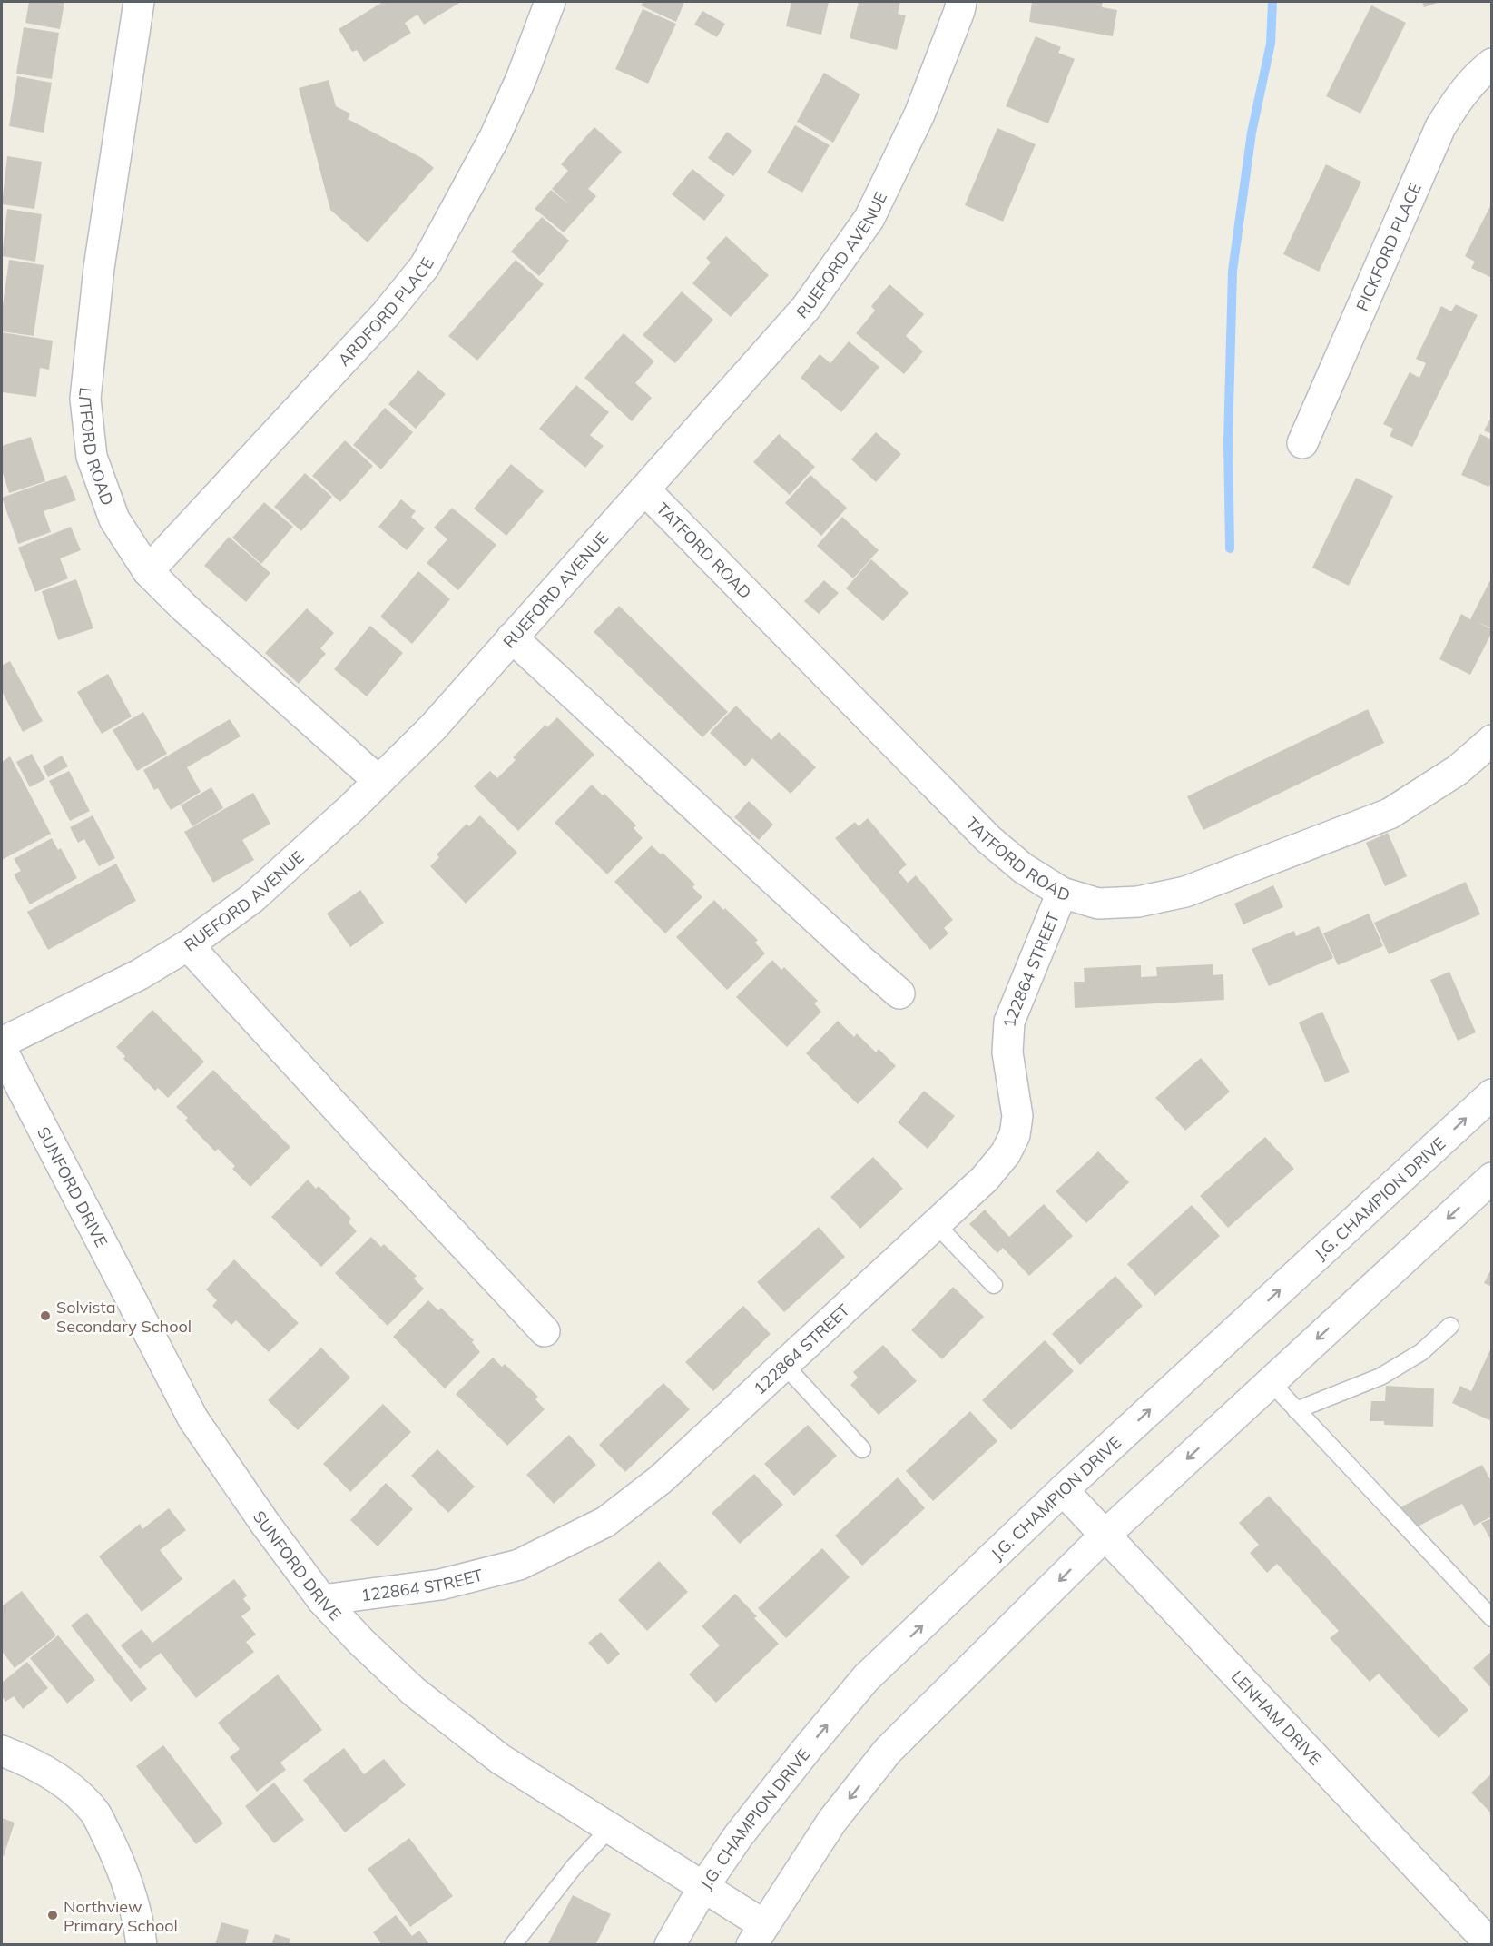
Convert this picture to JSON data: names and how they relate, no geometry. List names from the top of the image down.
{
  "streets": {
    "street": [
      "PICKFORD PLACE",
      "RUEFORD AVENUE",
      "ARDFORD PLACE",
      "LITFORD ROAD",
      "TATFORD ROAD",
      "122864 STREET",
      "SUNFORD DRIVE",
      "J.G. CHAMPION DRIVE",
      "LENHAM DRIVE"
    ]
  },
  "crossings": [
    ["RUEFORD AVENUE", "LITFORD ROAD"],
    ["RUEFORD AVENUE", "TATFORD ROAD"],
    ["ARDFORD PLACE", "LITFORD ROAD"],
    ["TATFORD ROAD", "122864 STREET"],
    ["122864 STREET", "SUNFORD DRIVE"],
    ["SUNFORD DRIVE", "J.G. CHAMPION DRIVE"],
    ["J.G. CHAMPION DRIVE", "LENHAM DRIVE"]
  ],
  "places": ["Solvista Secondary School", "Northview Primary School"]
}
